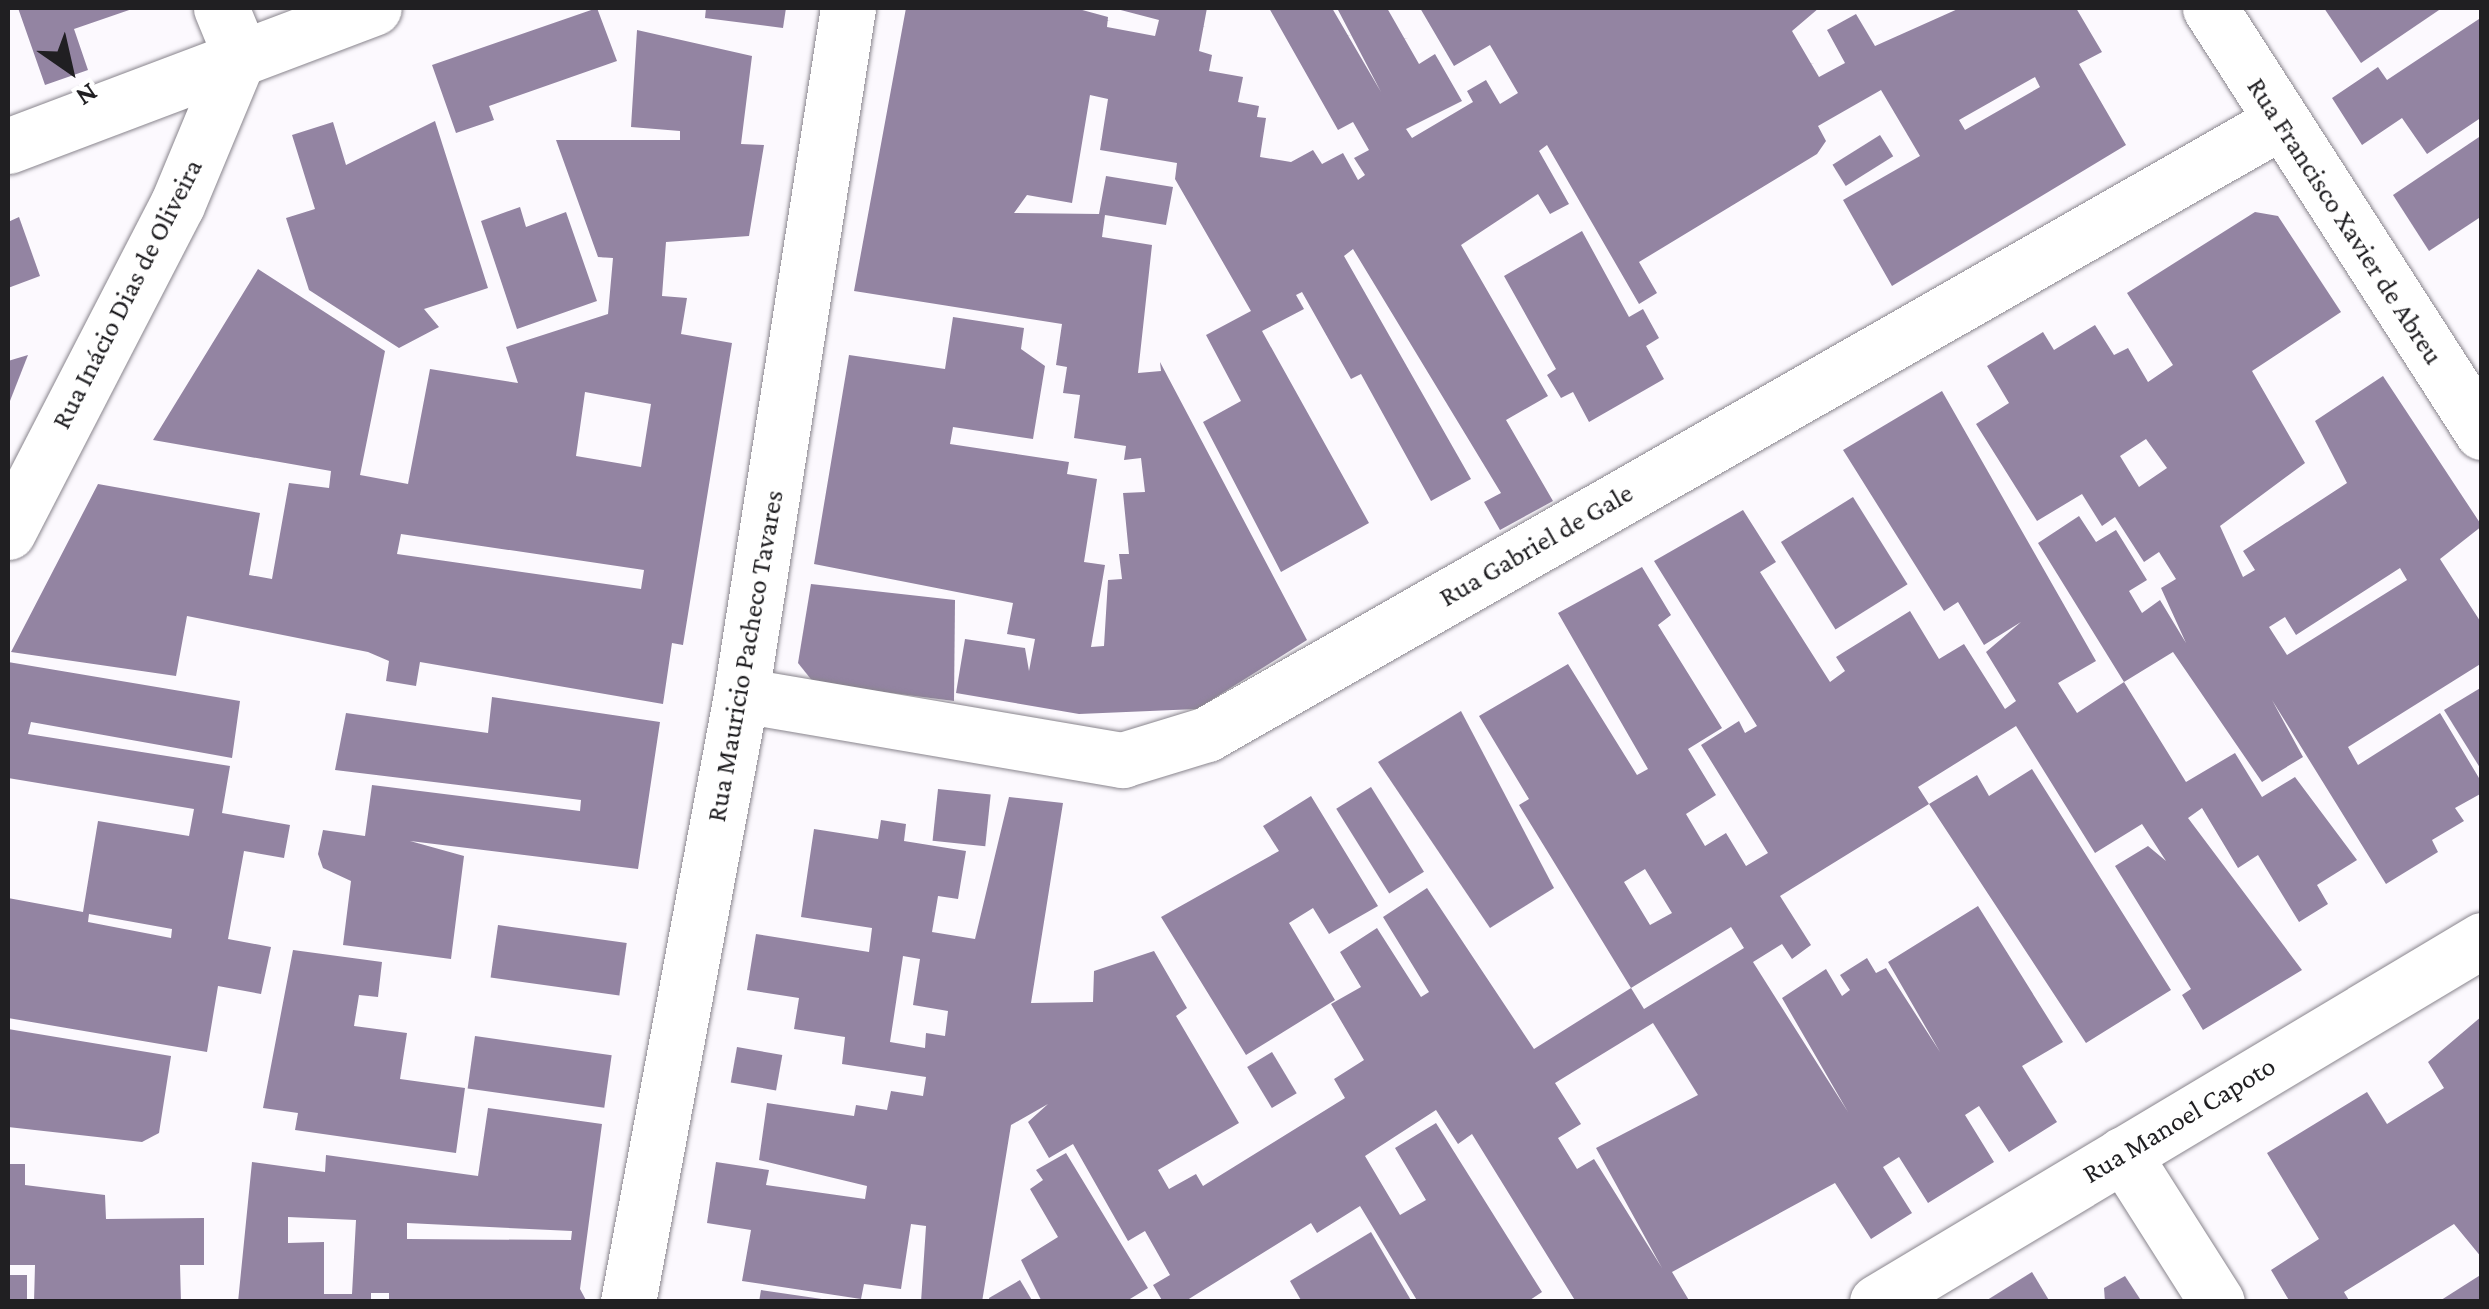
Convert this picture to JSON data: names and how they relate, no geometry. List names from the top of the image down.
{
  "streets": {
    "street": [
      "Rua Francisco Xavier de Abreu",
      "Rua Inácio Dias de Oliveira",
      "Rua Gabriel de Gale",
      "Rua Mauricio Pacheco Tavares",
      "Rua Manoel Capoto"
    ]
  },
  "crossings": [
    ["Rua Francisco Xavier de Abreu", "Rua Gabriel de Gale"],
    ["Rua Gabriel de Gale", "Rua Mauricio Pacheco Tavares"]
  ],
  "north": "bottom right"
}
